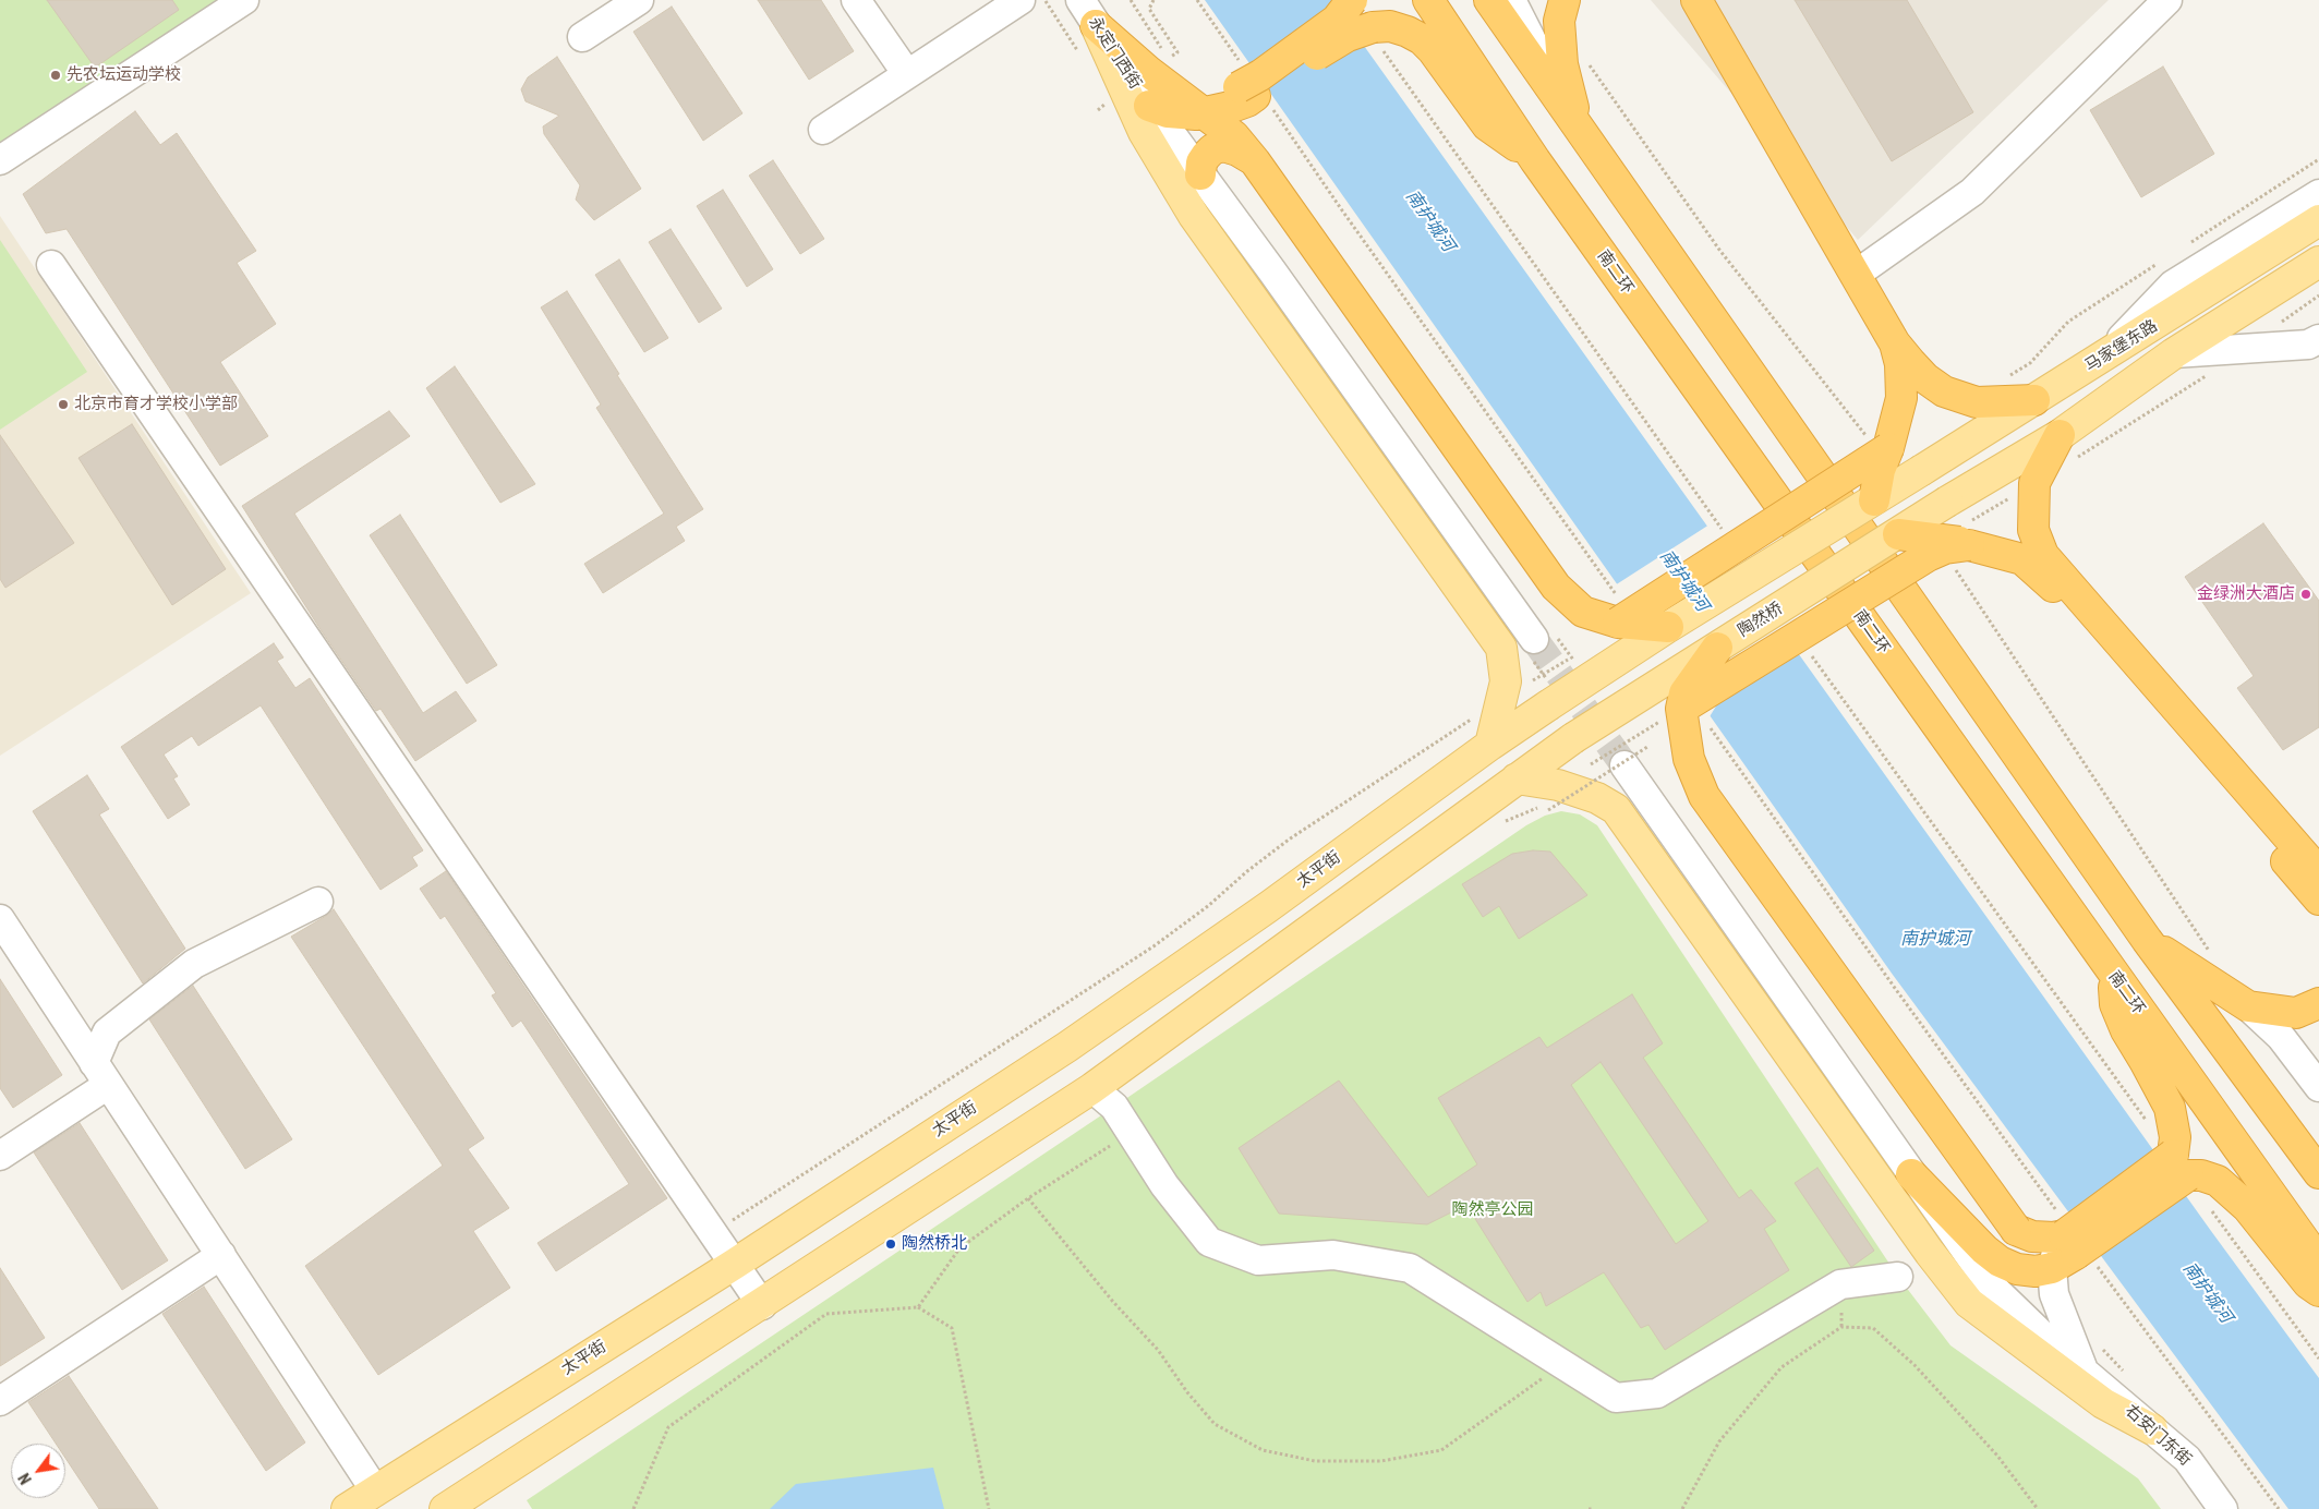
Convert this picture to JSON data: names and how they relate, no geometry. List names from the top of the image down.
{
  "streets": {
    "highway": ["南二环"],
    "main road": ["马家堡东路", "陶然桥", "太平街"],
    "street": ["永定门西街", "右安门东街"]
  },
  "crossings": [
    ["马家堡东路", "陶然桥"]
  ],
  "water": ["南护城河"],
  "parks": ["陶然亭公园"],
  "places": [
    "先农坛运动学校",
    "北京市育才学校小学部",
    "金绿洲大酒店",
    "陶然桥北"
  ],
  "north": "bottom left"
}
